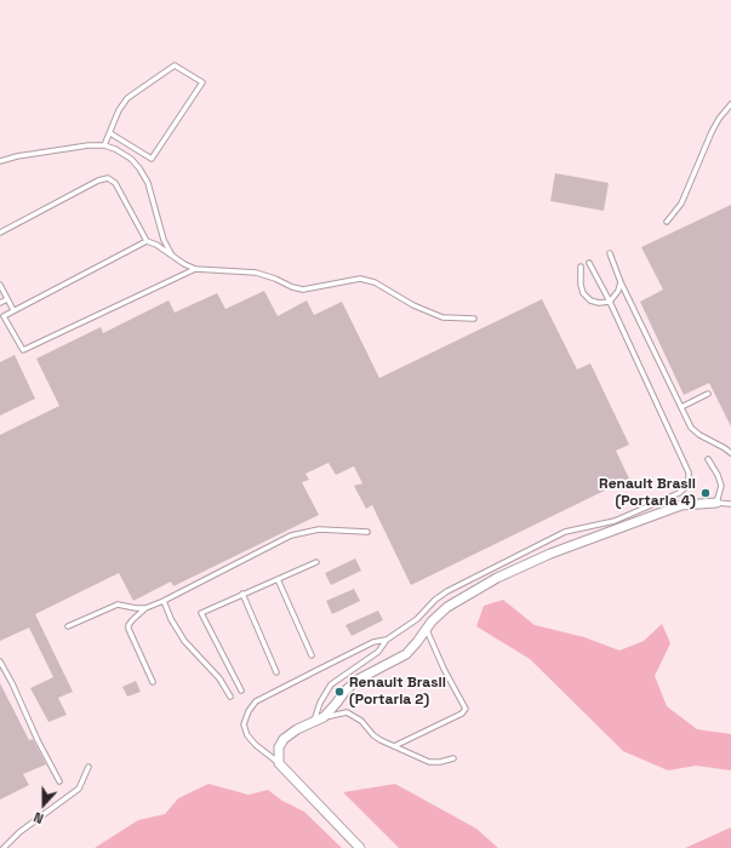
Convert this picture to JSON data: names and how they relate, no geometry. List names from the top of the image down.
{
  "places": ["Renault Brasil (Portaria 4)", "Renault Brasil (Portaria 2)"],
  "north": "bottom"
}
